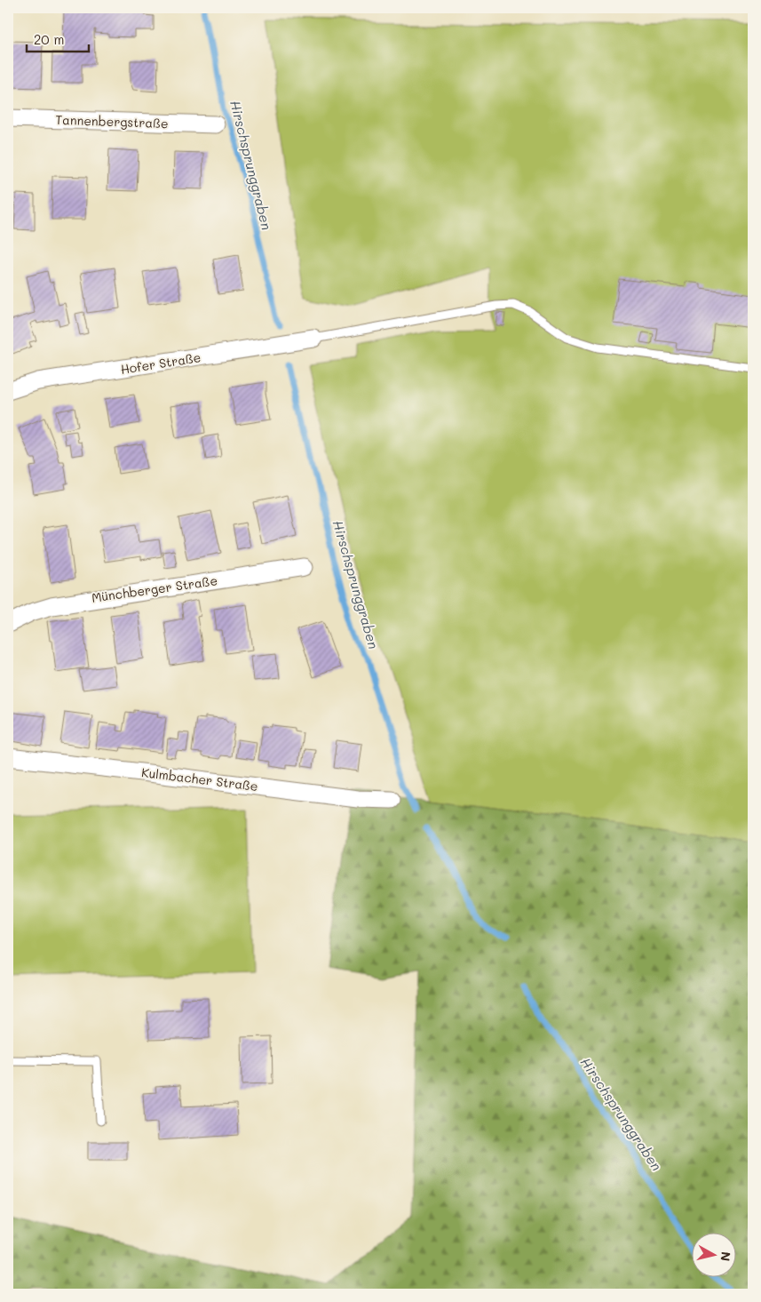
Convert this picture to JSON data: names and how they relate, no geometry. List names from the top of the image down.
{
  "streets": {
    "street": [
      "Tannenbergstraße",
      "Hofer Straße",
      "Münchberger Straße",
      "Kulmbacher Straße"
    ]
  },
  "water": ["Hirschsprunggraben"],
  "scale_bar": "20 m",
  "north": "right"
}
